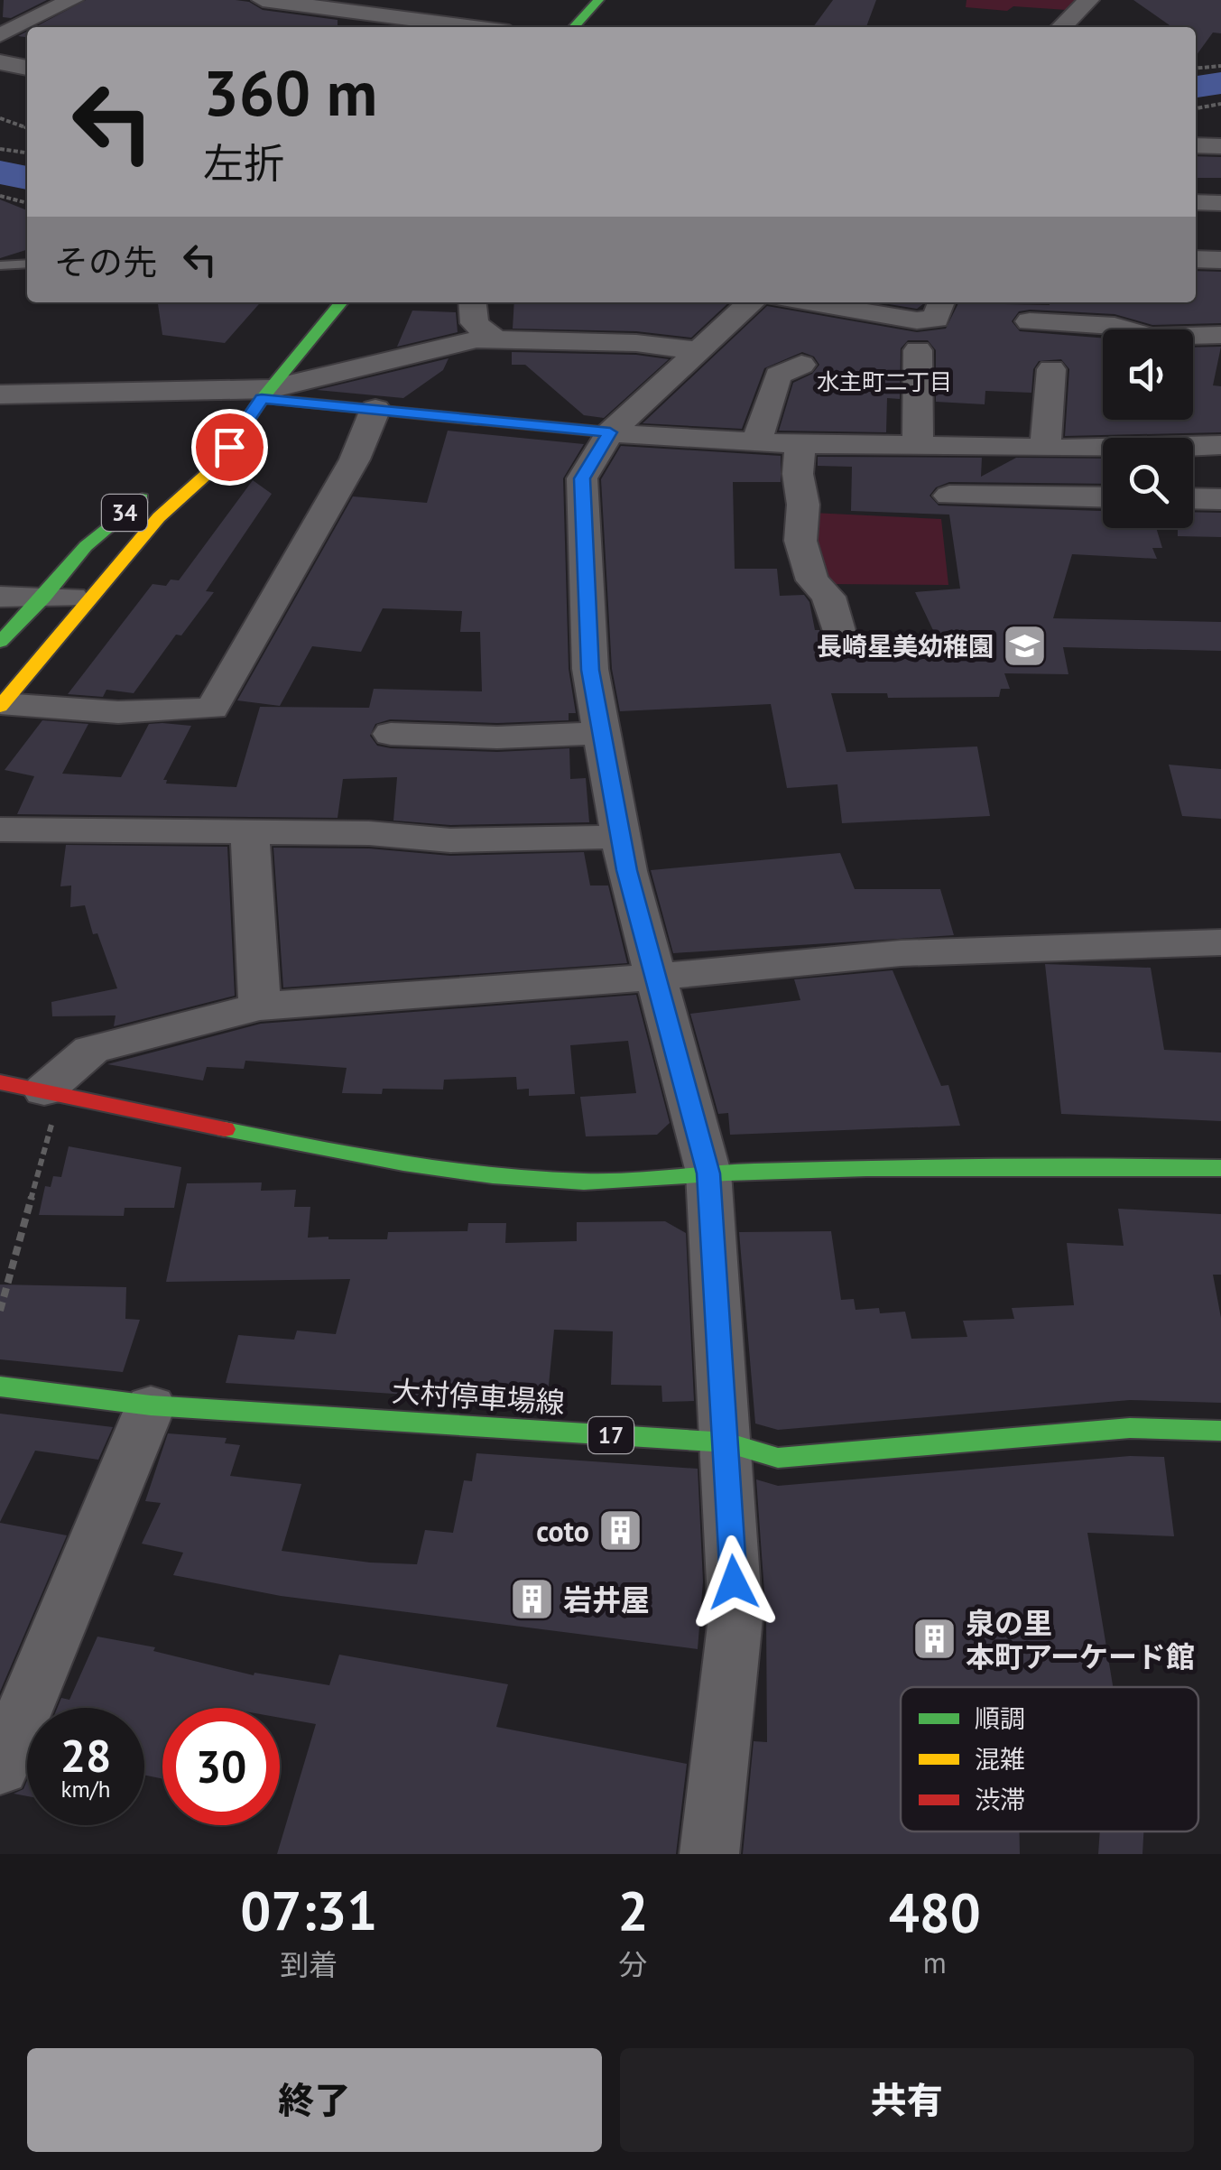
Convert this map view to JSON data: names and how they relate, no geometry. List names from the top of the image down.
{
  "streets": {
    "main road": ["34", "大村停車場線", "17"]
  },
  "districts": ["水主町二丁目"],
  "places": {
    "school or university": ["長崎星美幼稚園"],
    "building": ["coto", "岩井屋", "泉の里 本町アーケード館"]
  },
  "legend": ["順調", "混雑", "渋滞"],
  "page": {
    "turn": ["360 m", "左折"],
    "then": "その先",
    "speed": "28 km/h",
    "limit": "30",
    "eta": [
      "07:31",
      "到着",
      "2",
      "分",
      "480",
      "m"
    ],
    "buttons": ["終了", "共有"]
  }
}
